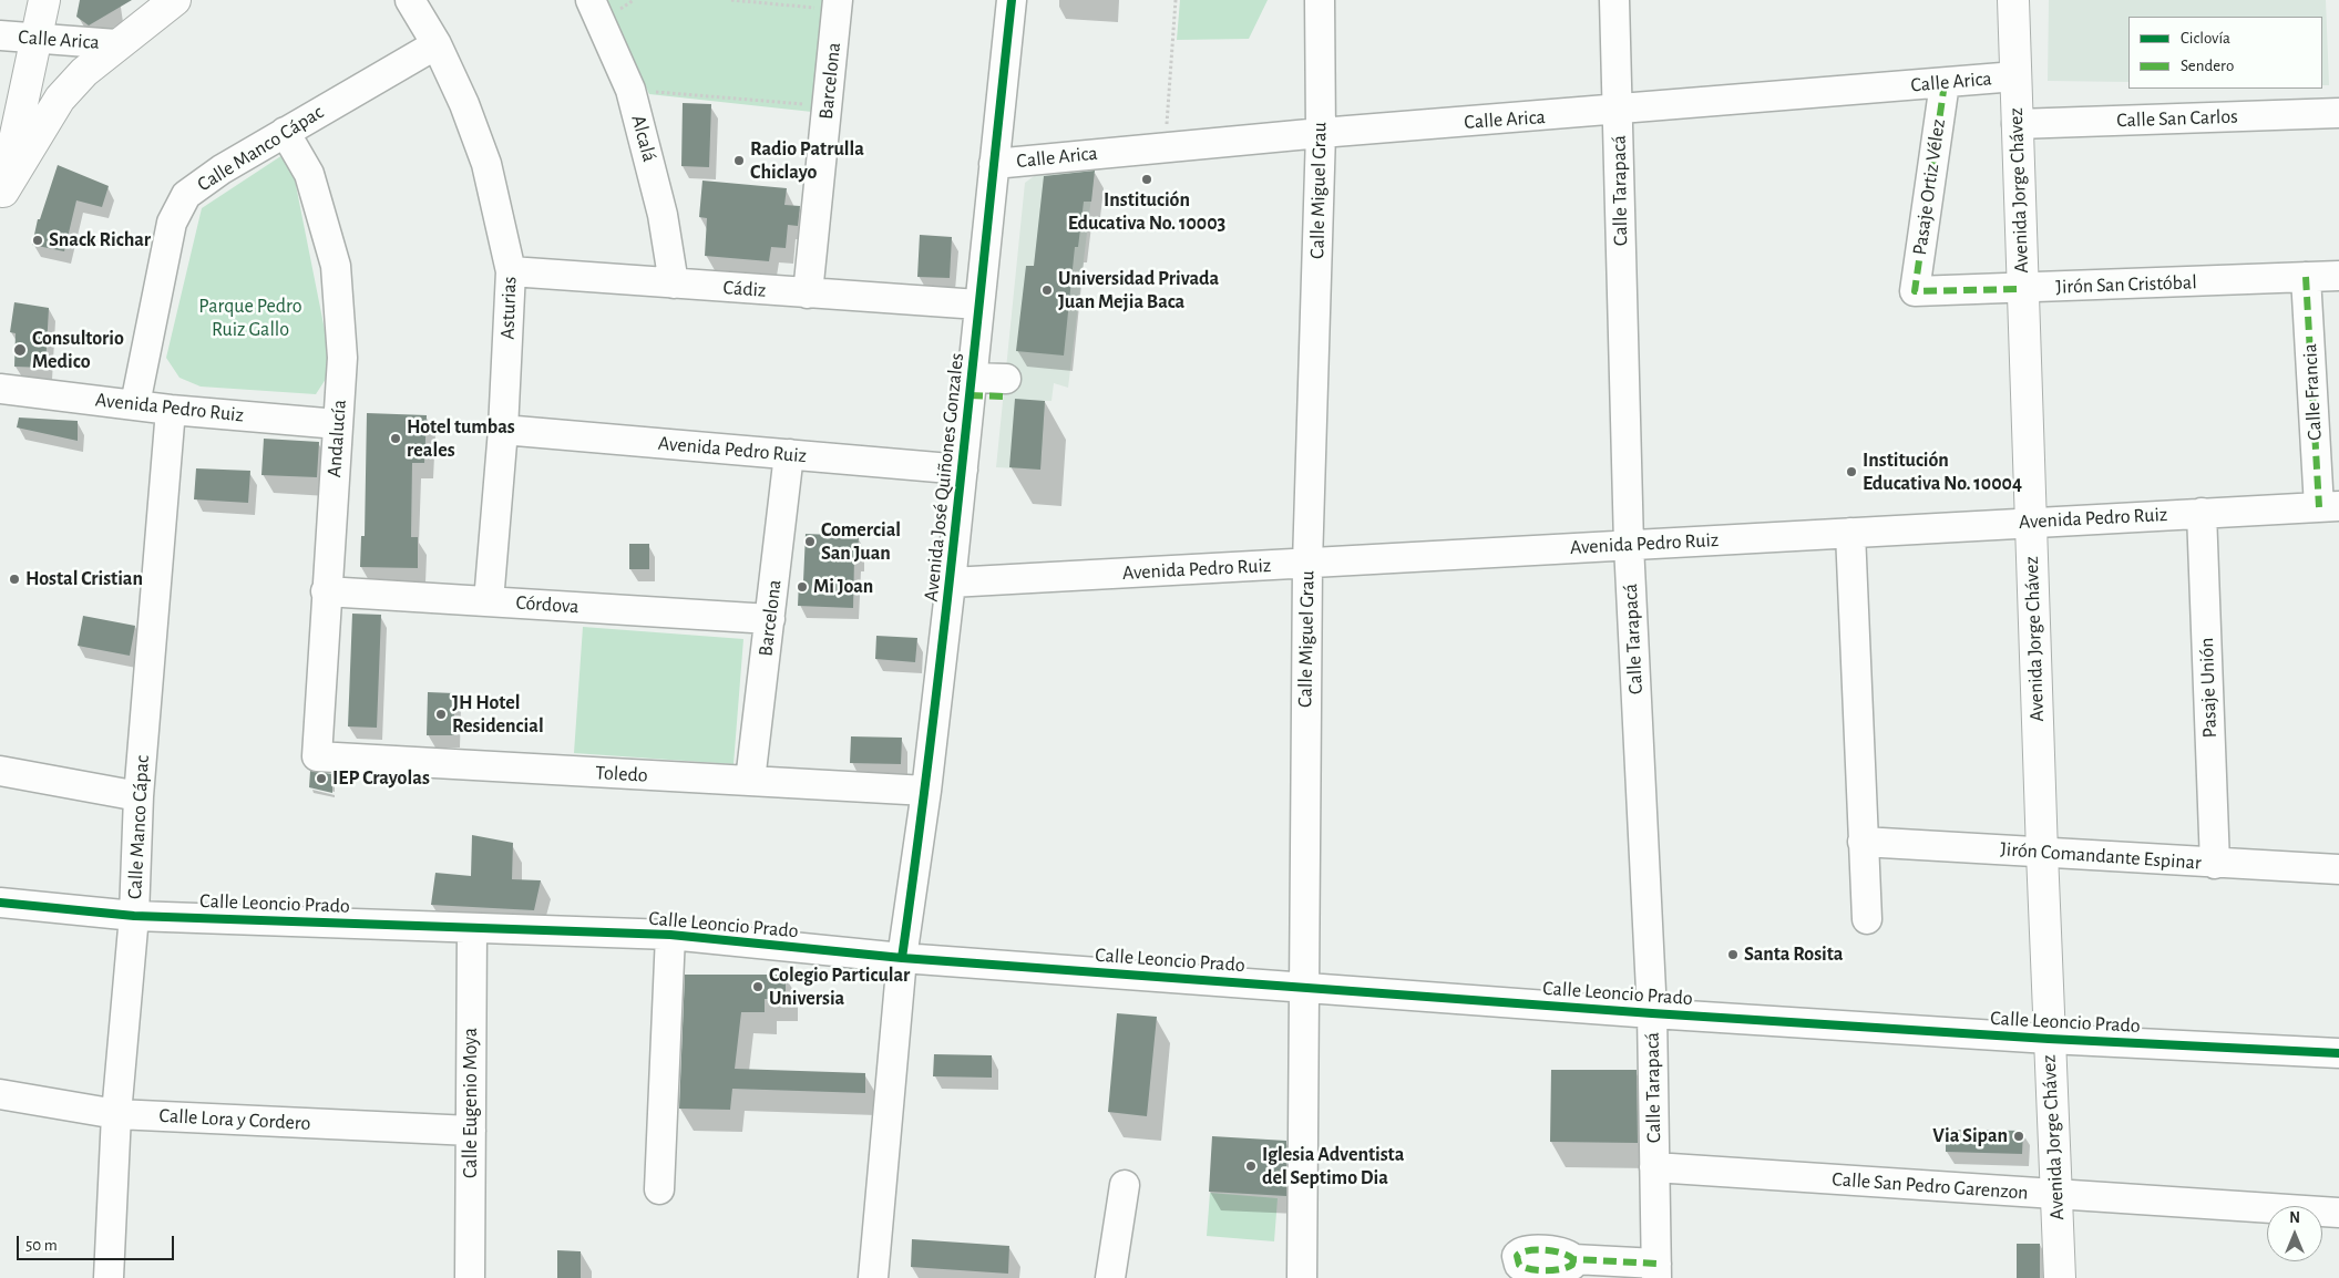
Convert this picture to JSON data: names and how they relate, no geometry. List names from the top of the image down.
{
  "streets": {
    "main road": ["Avenida Jorge Chávez"],
    "street": [
      "Calle Arica",
      "Barcelona",
      "Calle San Carlos",
      "Alcalá",
      "Calle Manco Cápac",
      "Pasaje Ortiz Vélez",
      "Calle Miguel Grau",
      "Calle Tarapacá",
      "Jirón San Cristóbal",
      "Cádiz",
      "Asturias",
      "Calle Francia",
      "Avenida Pedro Ruiz",
      "Andalucía",
      "Avenida José Quiñones Gonzales",
      "Córdova",
      "Pasaje Unión",
      "Toledo",
      "Jirón Comandante Espinar",
      "Calle Leoncio Prado",
      "Calle Eugenio Moya",
      "Calle Lora y Cordero",
      "Calle San Pedro Garenzon"
    ]
  },
  "crossings": [
    ["Calle Arica", "Pasaje Ortiz Vélez"],
    ["Calle Arica", "Calle Miguel Grau"],
    ["Calle Arica", "Calle Tarapacá"],
    ["Calle Arica", "Avenida Jorge Chávez"],
    ["Calle Arica", "Avenida José Quiñones Gonzales"],
    ["Barcelona", "Cádiz"],
    ["Barcelona", "Avenida Pedro Ruiz"],
    ["Barcelona", "Córdova"],
    ["Barcelona", "Toledo"],
    ["Calle San Carlos", "Avenida Jorge Chávez"],
    ["Alcalá", "Cádiz"],
    ["Calle Manco Cápac", "Asturias"],
    ["Calle Manco Cápac", "Avenida Pedro Ruiz"],
    ["Calle Manco Cápac", "Andalucía"],
    ["Calle Manco Cápac", "Calle Leoncio Prado"],
    ["Calle Manco Cápac", "Calle Lora y Cordero"],
    ["Pasaje Ortiz Vélez", "Jirón San Cristóbal"],
    ["Calle Miguel Grau", "Avenida Pedro Ruiz"],
    ["Calle Miguel Grau", "Calle Leoncio Prado"],
    ["Calle Tarapacá", "Avenida Pedro Ruiz"],
    ["Calle Tarapacá", "Calle Leoncio Prado"],
    ["Calle Tarapacá", "Calle San Pedro Garenzon"],
    ["Avenida Jorge Chávez", "Jirón San Cristóbal"],
    ["Avenida Jorge Chávez", "Avenida Pedro Ruiz"],
    ["Avenida Jorge Chávez", "Jirón Comandante Espinar"],
    ["Avenida Jorge Chávez", "Calle Leoncio Prado"],
    ["Avenida Jorge Chávez", "Calle San Pedro Garenzon"],
    ["Jirón San Cristóbal", "Calle Francia"],
    ["Cádiz", "Asturias"],
    ["Cádiz", "Avenida José Quiñones Gonzales"],
    ["Asturias", "Avenida Pedro Ruiz"],
    ["Asturias", "Córdova"],
    ["Calle Francia", "Avenida Pedro Ruiz"],
    ["Avenida Pedro Ruiz", "Andalucía"],
    ["Avenida Pedro Ruiz", "Avenida José Quiñones Gonzales"],
    ["Avenida Pedro Ruiz", "Pasaje Unión"],
    ["Andalucía", "Córdova"],
    ["Andalucía", "Toledo"],
    ["Avenida José Quiñones Gonzales", "Toledo"],
    ["Avenida José Quiñones Gonzales", "Calle Leoncio Prado"],
    ["Pasaje Unión", "Jirón Comandante Espinar"],
    ["Calle Leoncio Prado", "Calle Eugenio Moya"],
    ["Calle Eugenio Moya", "Calle Lora y Cordero"]
  ],
  "parks": ["Parque Pedro Ruiz Gallo"],
  "places": [
    "Radio Patrulla Chiclayo",
    "Institución Educativa No. 10003",
    "Snack Richar",
    "Universidad Privada Juan Mejia Baca",
    "Consultorio Medico",
    "Hotel tumbas reales",
    "Institución Educativa No. 10004",
    "Comercial San Juan",
    "Hostal Cristian",
    "Mi Joan",
    "JH Hotel Residencial",
    "IEP Crayolas",
    "Santa Rosita",
    "Colegio Particular Universia",
    "Via Sipan",
    "Iglesia Adventista del Septimo Dia"
  ],
  "legend": ["Ciclovía", "Sendero"],
  "scale_bar": "50 m",
  "north": "top"
}
